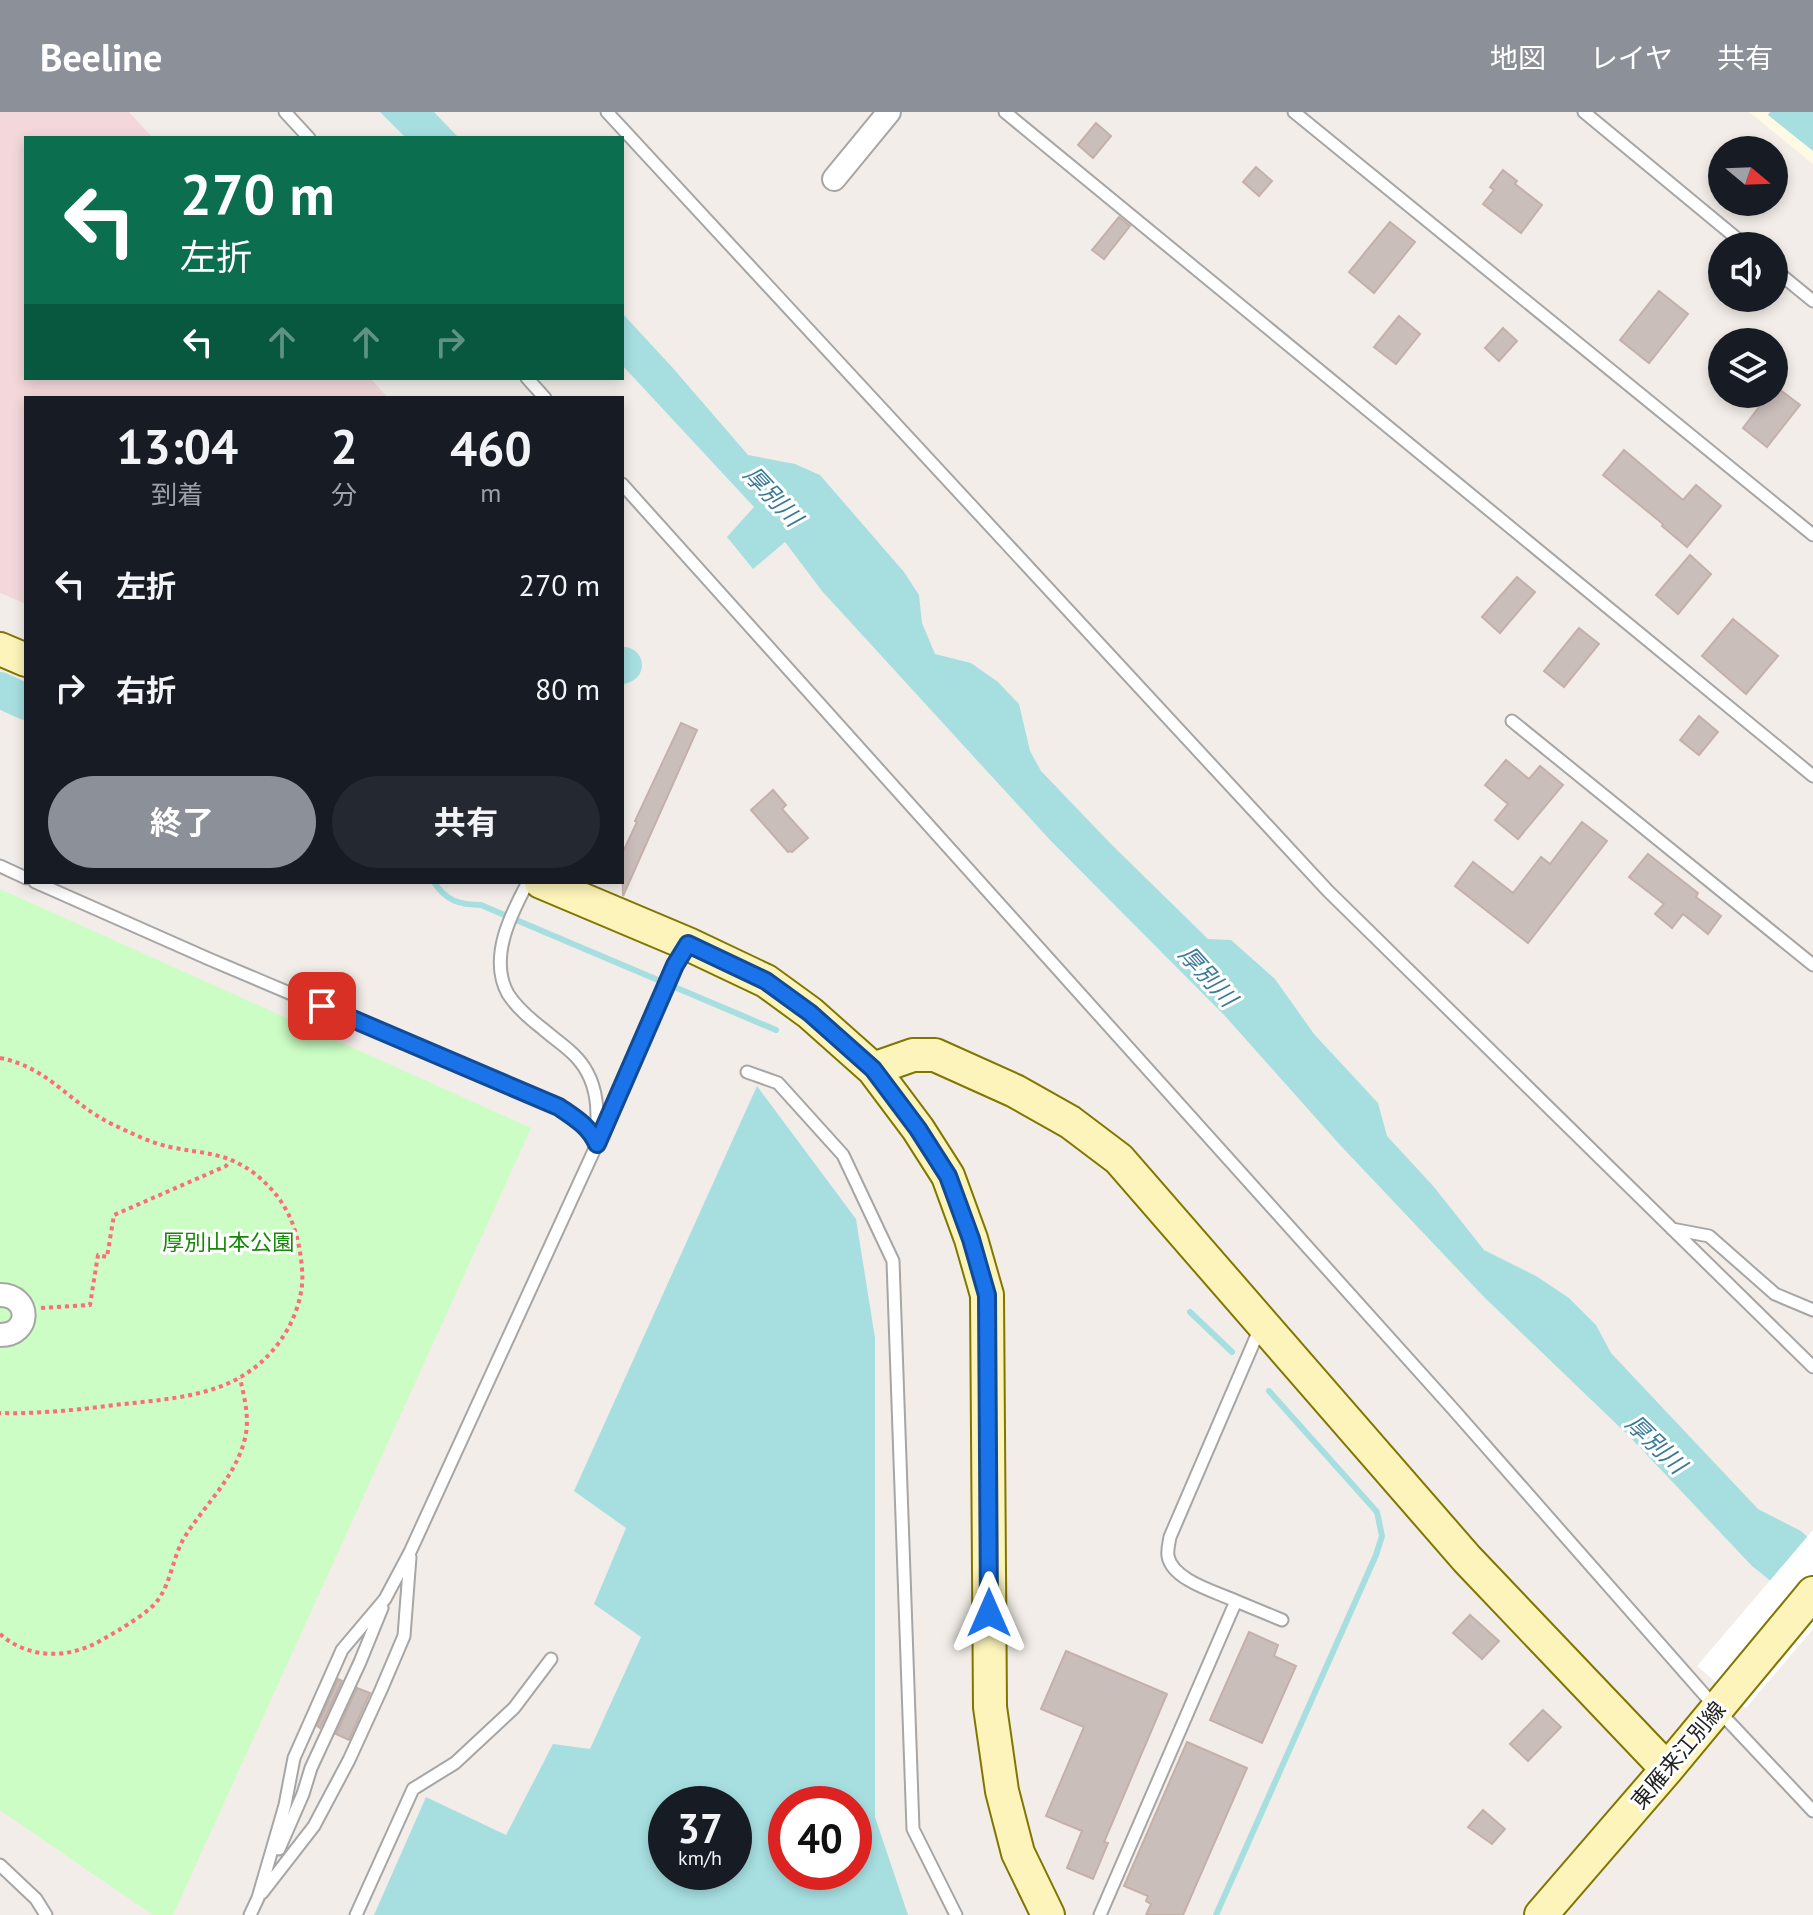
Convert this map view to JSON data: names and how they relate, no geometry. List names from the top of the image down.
{
  "streets": {
    "street": ["東雁来江別線"]
  },
  "water": ["厚別川"],
  "parks": ["厚別山本公園"],
  "north": "right",
  "page": {
    "header": "Beeline",
    "nav": ["地図", "レイヤ", "共有"],
    "turn": ["270 m", "左折"],
    "eta": [
      "13:04",
      "到着",
      "2",
      "分",
      "460",
      "m"
    ],
    "list": [
      {
        "name": "左折",
        "value": "270 m"
      },
      {
        "name": "右折",
        "value": "80 m"
      }
    ],
    "buttons": ["終了", "共有"],
    "speed": "37 km/h",
    "limit": "40"
  }
}
